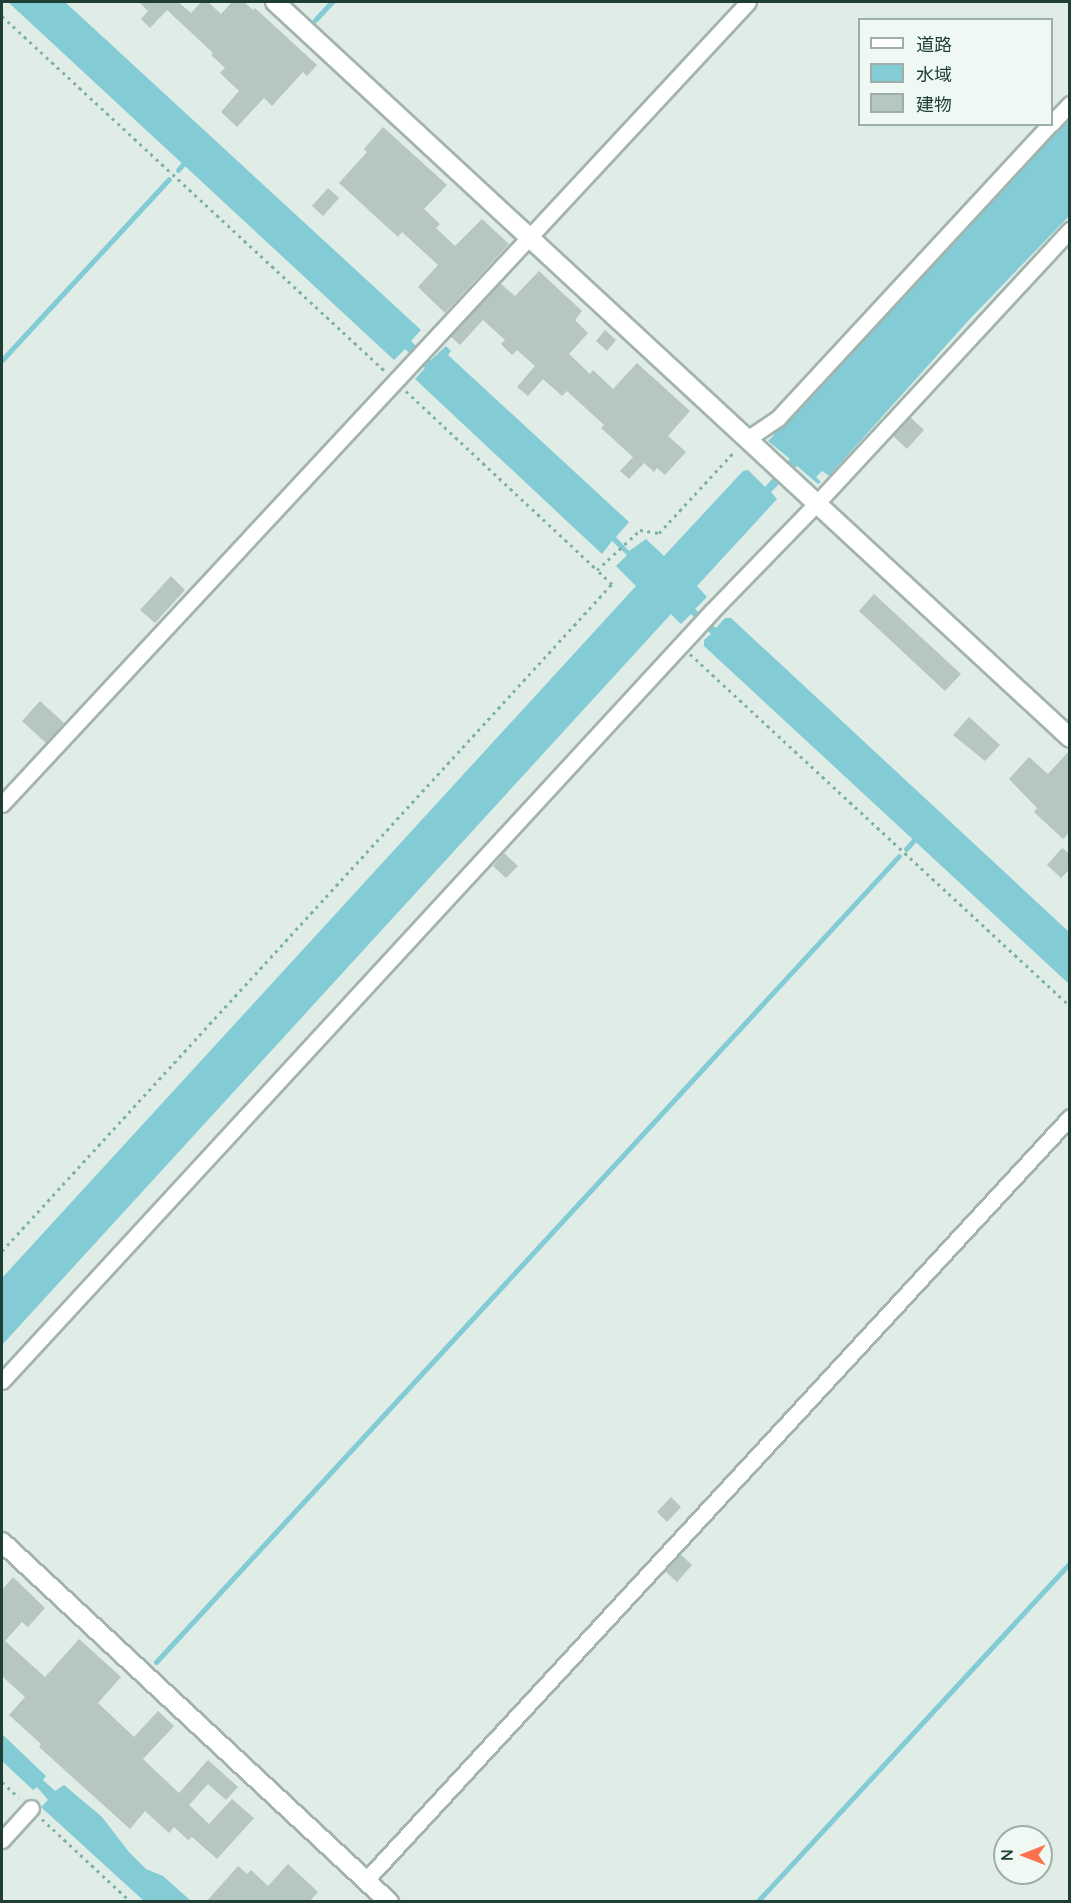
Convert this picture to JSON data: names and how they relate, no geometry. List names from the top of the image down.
{
  "legend": ["道路", "水域", "建物"],
  "north": "left"
}
